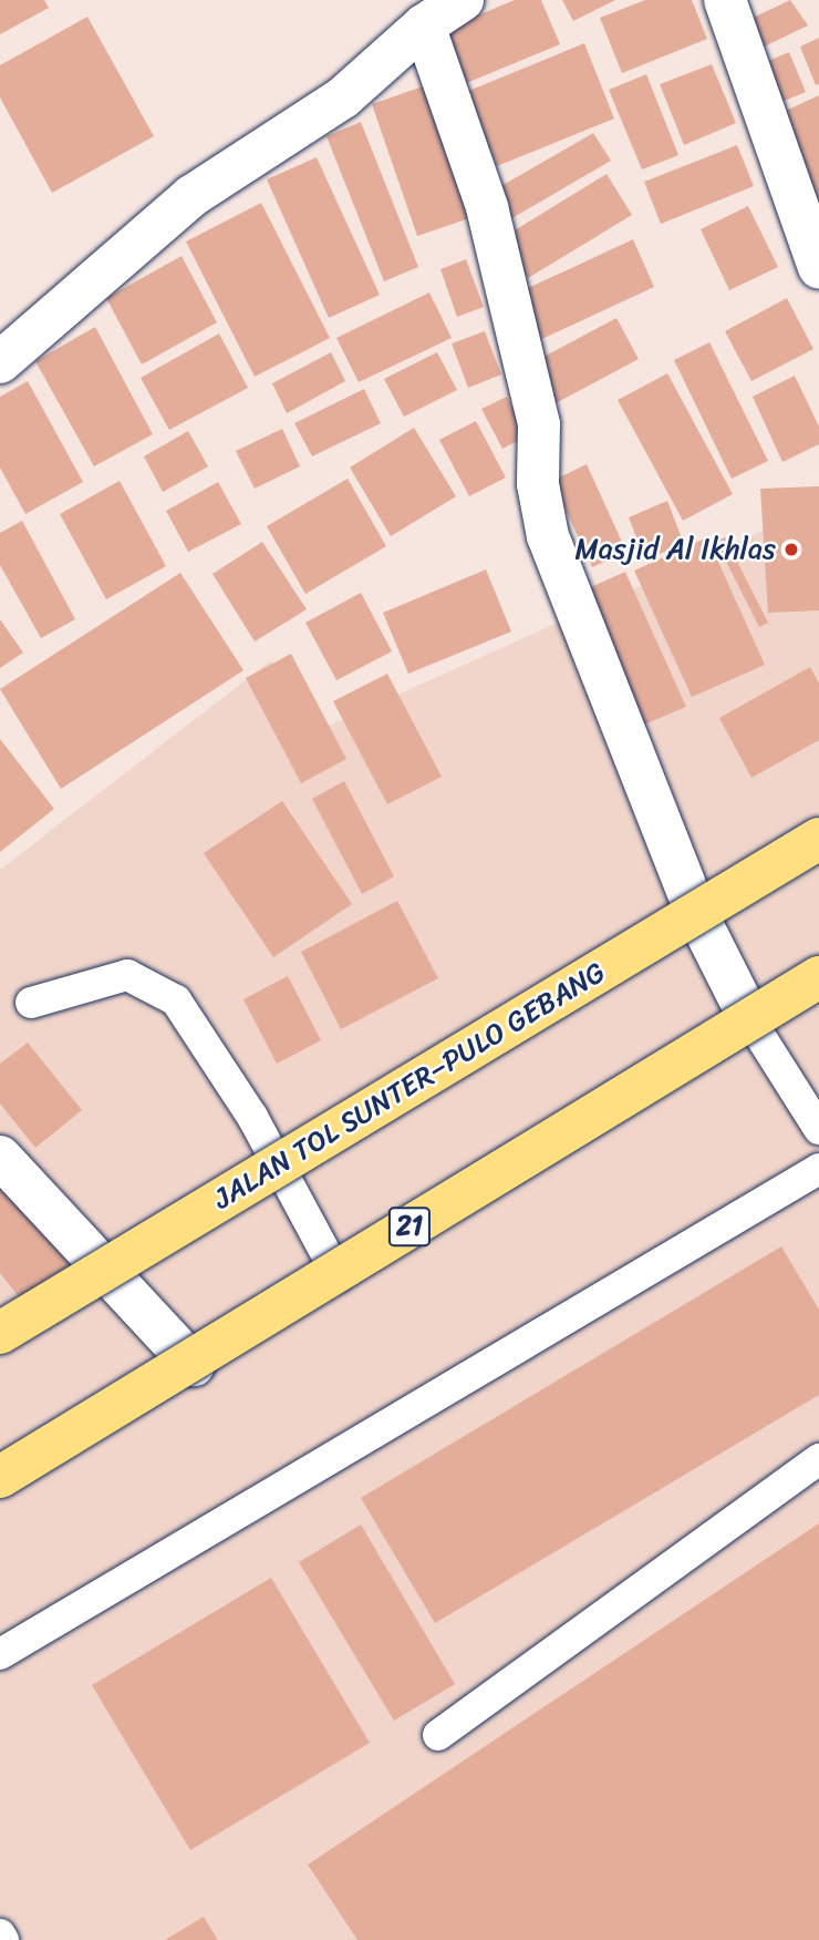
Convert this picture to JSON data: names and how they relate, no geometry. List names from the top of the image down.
{
  "streets": {
    "highway": ["JALAN TOL SUNTER–PULO GEBANG", "21"]
  },
  "places": ["Masjid Al Ikhlas"]
}
